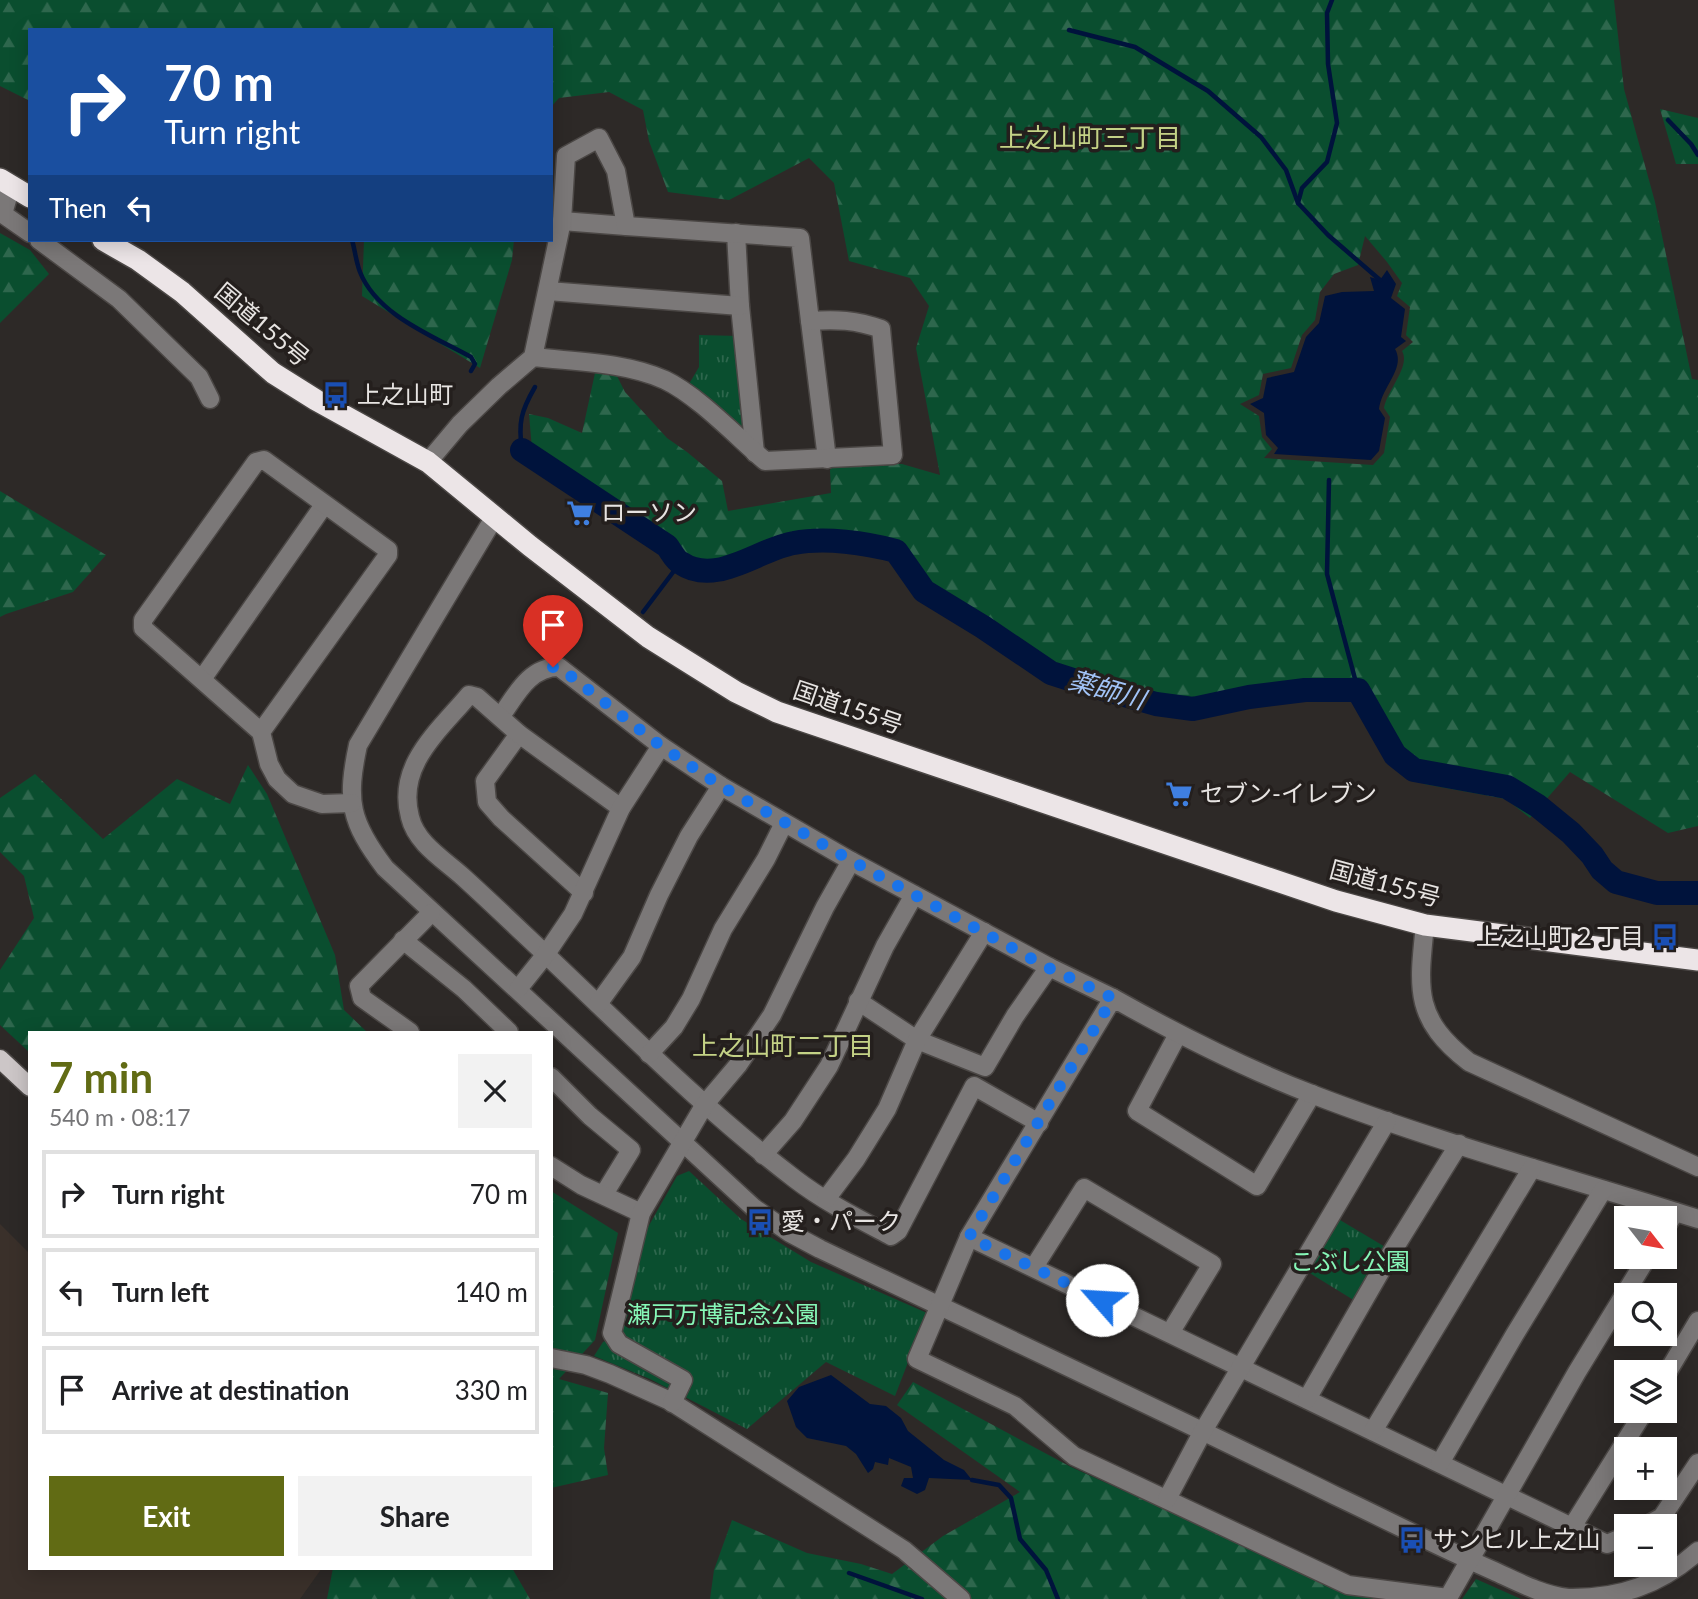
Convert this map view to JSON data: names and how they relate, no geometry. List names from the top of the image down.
{
  "streets": {
    "highway": ["国道155号"]
  },
  "districts": ["上之山町三丁目", "上之山町二丁目"],
  "water": ["薬師川"],
  "parks": ["こぶし公園", "瀬戸万博記念公園"],
  "places": {
    "bus stop": [
      "上之山町",
      "上之山町２丁目",
      "愛・パーク",
      "サンヒル上之山"
    ],
    "supermarket": ["ローソン", "セブン-イレブン"]
  },
  "north": "bottom right",
  "page": {
    "turn": ["70 m", "Turn right"],
    "then": "Then",
    "heading": ["7 min", "540 m · 08:17"],
    "list": [
      {
        "name": "Turn right",
        "value": "70 m"
      },
      {
        "name": "Turn left",
        "value": "140 m"
      },
      {
        "name": "Arrive at destination",
        "value": "330 m"
      }
    ],
    "map_buttons": ["+", "−"],
    "buttons": ["Exit", "Share"]
  }
}
